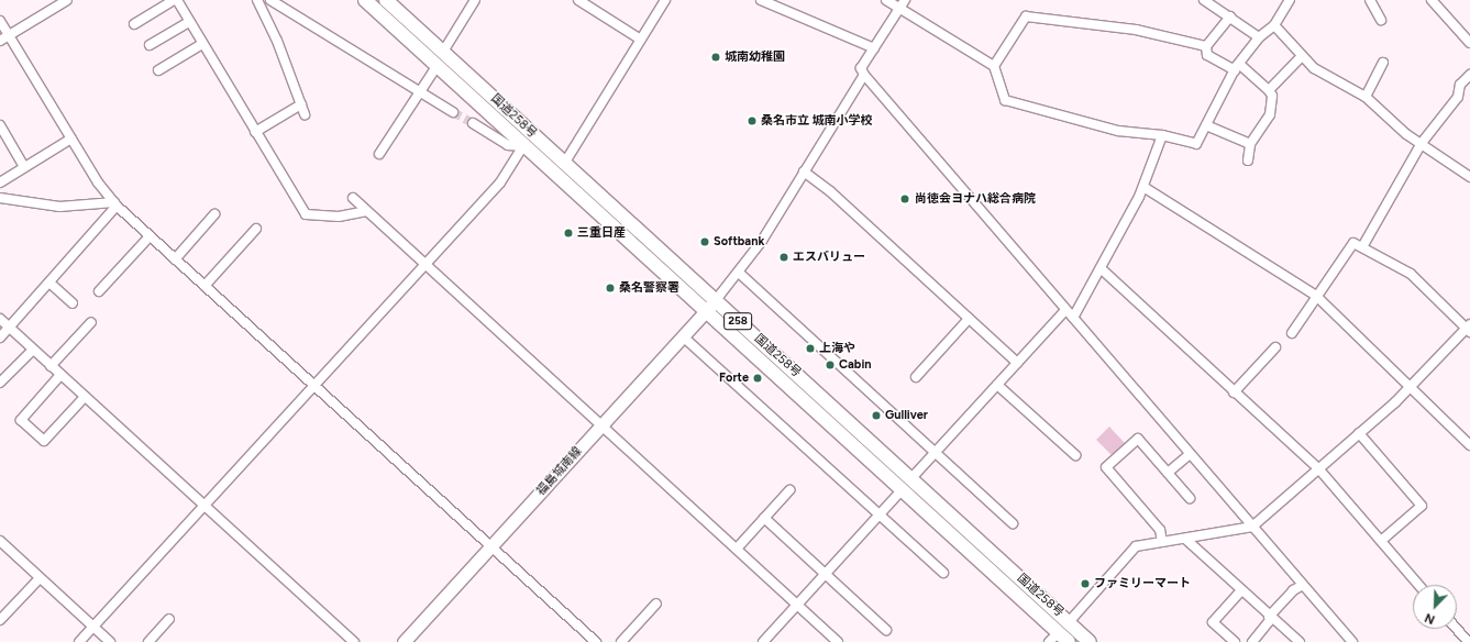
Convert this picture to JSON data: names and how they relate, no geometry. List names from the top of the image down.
{
  "streets": {
    "highway": ["国道258号", "258"],
    "main road": ["福島城南線"]
  },
  "crossings": [
    ["国道258号", "福島城南線"]
  ],
  "places": [
    "城南幼稚園",
    "桑名市立 城南小学校",
    "尚徳会ヨナハ総合病院",
    "三重日産",
    "Softbank",
    "エスバリュー",
    "桑名警察署",
    "上海や",
    "Cabin",
    "Forte",
    "Gulliver",
    "ファミリーマート"
  ],
  "north": "bottom left"
}
